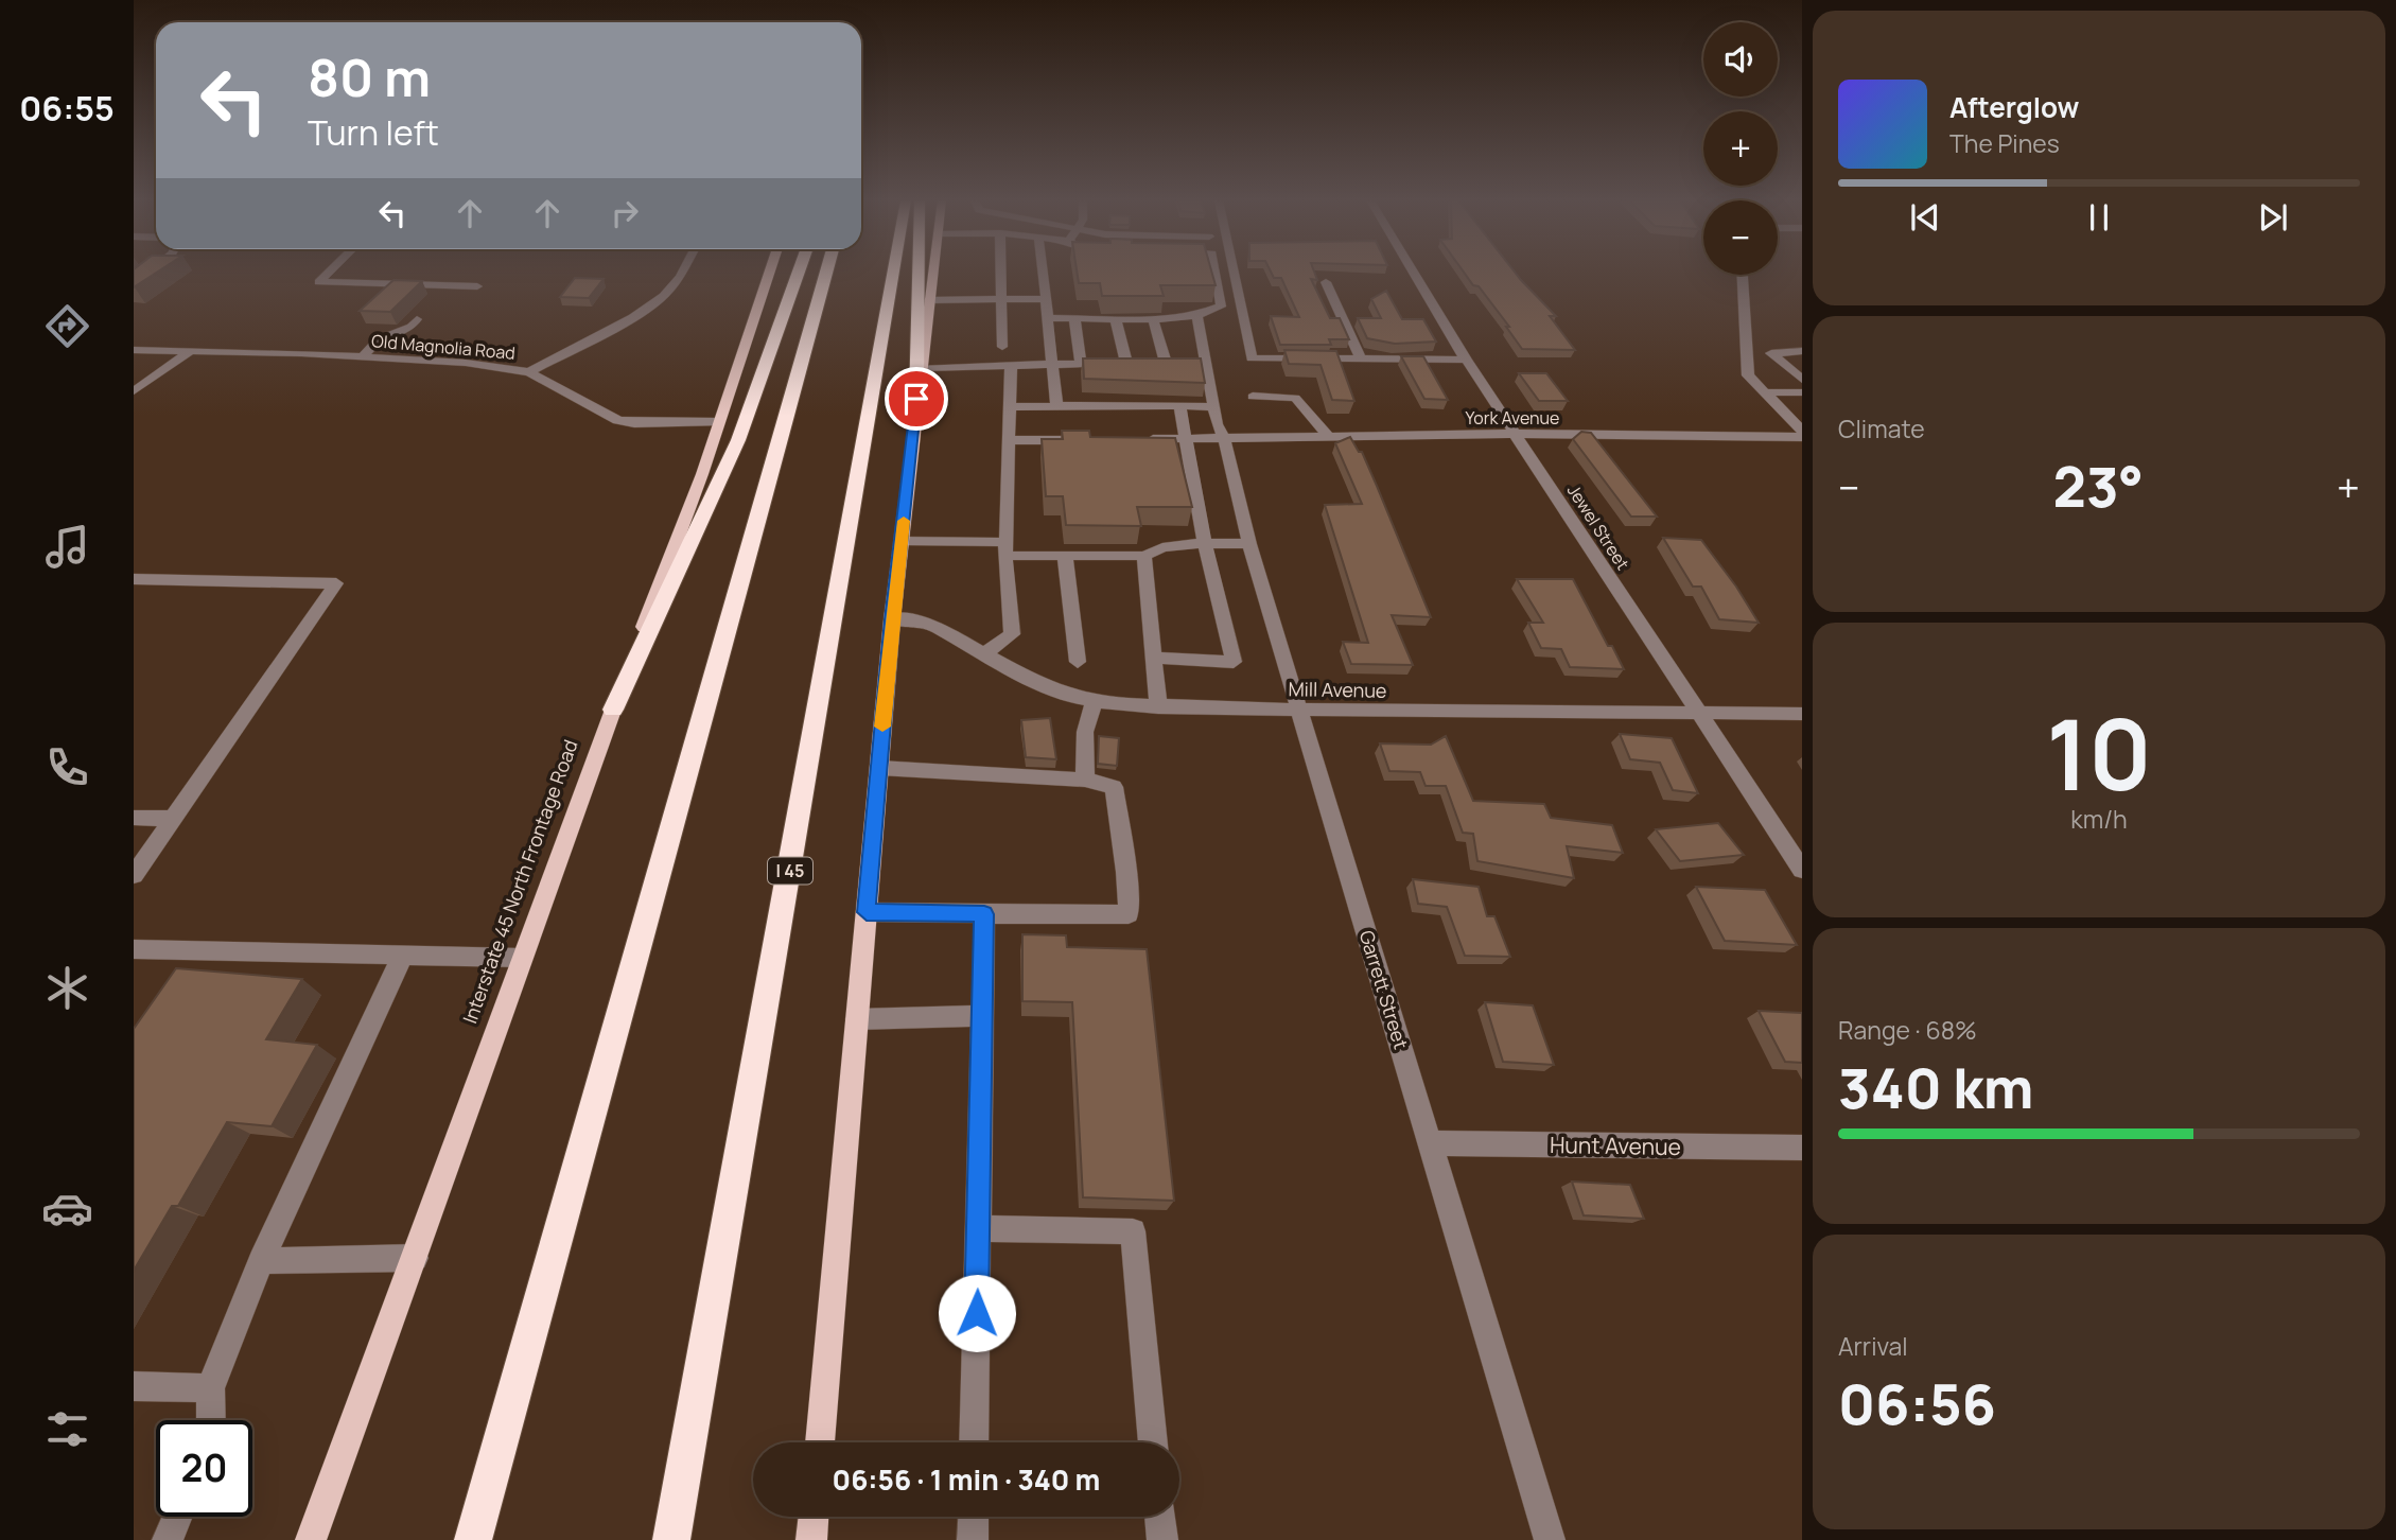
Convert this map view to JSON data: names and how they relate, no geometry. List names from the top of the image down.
{
  "streets": {
    "highway": ["I 45"],
    "main road": ["Interstate 45 North Frontage Road"],
    "street": [
      "Old Magnolia Road",
      "York Avenue",
      "Jewel Street",
      "Mill Avenue",
      "Garrett Street",
      "Hunt Avenue"
    ]
  },
  "crossings": [
    ["York Avenue", "Jewel Street"],
    ["York Avenue", "Garrett Street"],
    ["Jewel Street", "Mill Avenue"],
    ["Mill Avenue", "Garrett Street"],
    ["Garrett Street", "Hunt Avenue"]
  ],
  "page": {
    "tabs": "06:55",
    "map_buttons": ["+", "−"],
    "turn": ["80 m", "Turn left"],
    "song": ["Afterglow", "The Pines"],
    "tile": [
      "Climate",
      ["10", "km/h"],
      ["Range · 68%", "340 km"],
      ["Arrival", "06:56"]
    ],
    "heat": ["−", "23°", "+"],
    "limit": "20",
    "trip": "06:56 · 1 min · 340 m"
  }
}
